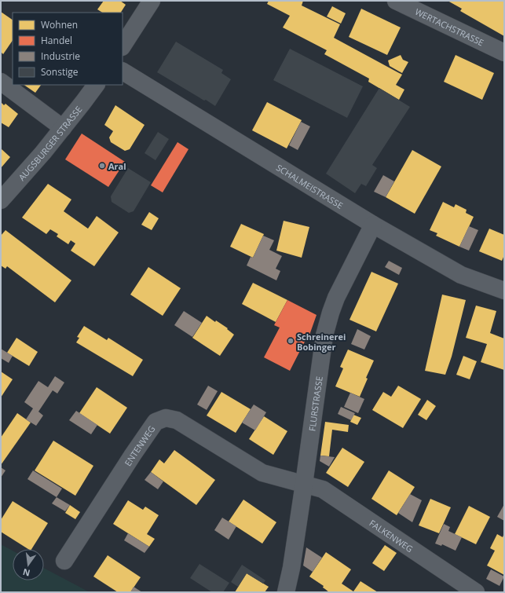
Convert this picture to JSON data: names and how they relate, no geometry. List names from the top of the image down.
{
  "streets": {
    "street": [
      "WERTACHSTRASSE",
      "AUGSBURGER STRASSE",
      "SCHALMEISTRASSE",
      "FLURSTRASSE",
      "ENTENWEG",
      "FALKENWEG"
    ]
  },
  "crossings": [
    ["SCHALMEISTRASSE", "FLURSTRASSE"],
    ["FLURSTRASSE", "ENTENWEG"],
    ["FLURSTRASSE", "FALKENWEG"],
    ["ENTENWEG", "FALKENWEG"]
  ],
  "places": ["Aral", "Schreinerei Bobinger"],
  "legend": [
    "Wohnen",
    "Handel",
    "Industrie",
    "Sonstige"
  ],
  "north": "bottom"
}
